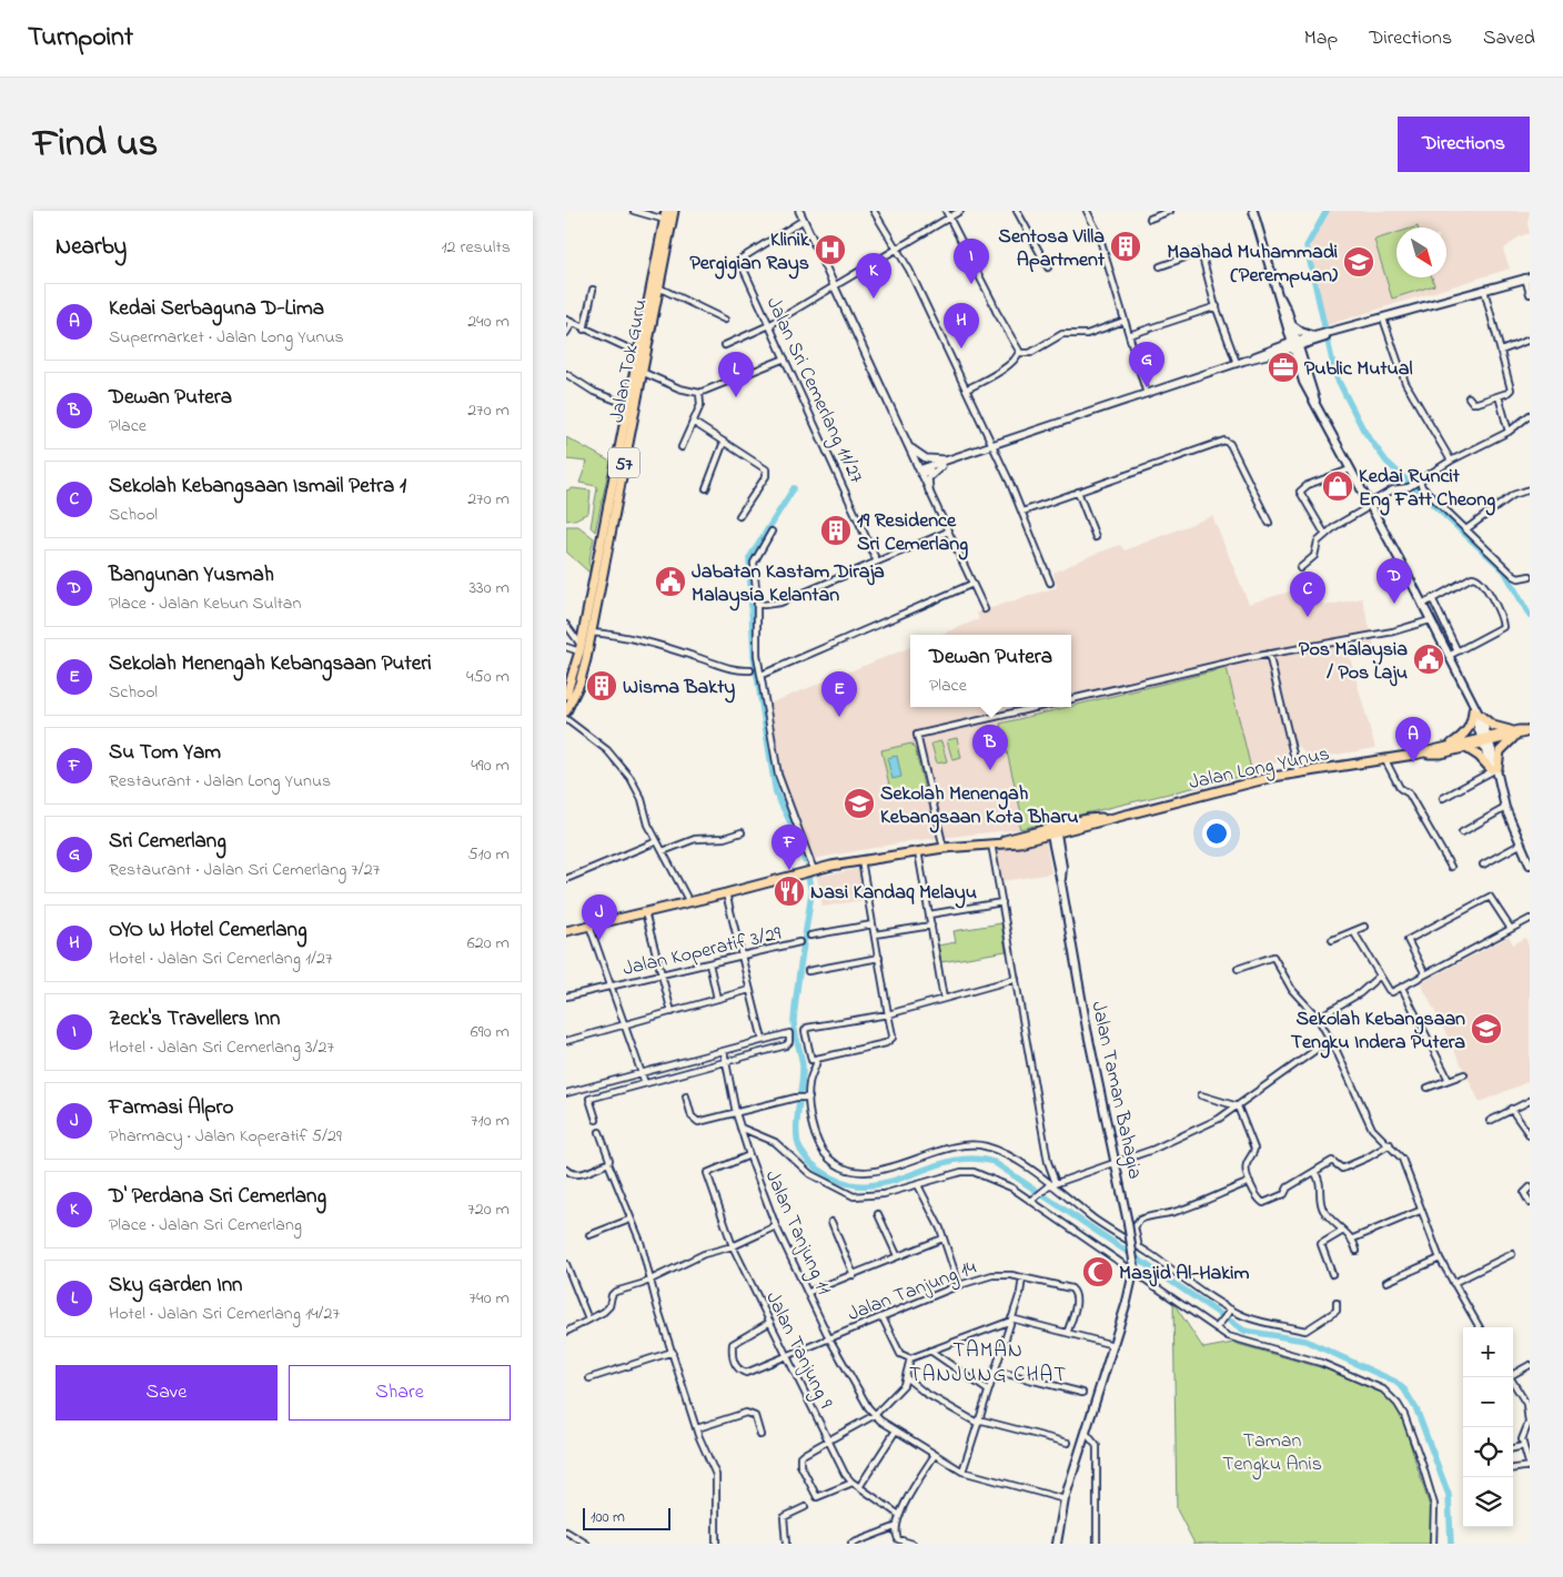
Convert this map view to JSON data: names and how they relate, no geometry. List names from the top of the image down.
{
  "streets": {
    "main road": [
      "Jalan Tok Guru",
      "57",
      "Jalan Long Yunus",
      "Jalan Taman Bahagia"
    ],
    "street": [
      "Jalan Sri Cemerlang 11/27",
      "Jalan Koperatif 3/29",
      "Jalan Tanjung 11",
      "Jalan Tanjung 14",
      "Jalan Tanjung 9"
    ]
  },
  "crossings": [
    ["Jalan Long Yunus", "Jalan Taman Bahagia"],
    ["Jalan Taman Bahagia", "Jalan Tanjung 11"],
    ["Jalan Tanjung 11", "Jalan Tanjung 14"],
    ["Jalan Tanjung 11", "Jalan Tanjung 9"],
    ["Jalan Tanjung 14", "Jalan Tanjung 9"]
  ],
  "districts": ["TAMAN TANJUNG CHAT"],
  "parks": ["Taman Tengku Anis"],
  "places": {
    "building": ["Sentosa Villa Apartment", "19 Residence Sri Cemerlang", "Wisma Bakty"],
    "hospital": ["Klinik Pergigian Rays"],
    "school or university": ["Maahad Muhammadi (Perempuan)", "Sekolah Menengah Kebangsaan Kota Bharu", "Sekolah Kebangsaan Tengku Indera Putera"],
    "office": ["Public Mutual"],
    "shop": ["Kedai Runcit Eng Fatt Cheong"],
    "public building": ["Jabatan Kastam Diraja Malaysia Kelantan", "Pos Malaysia / Pos Laju"],
    "restaurant": ["Nasi Kandaq Melayu"],
    "mosque": ["Masjid Al-Hakim"]
  },
  "scale_bar": "100 m",
  "north": "bottom right",
  "page": {
    "header": "Turnpoint",
    "nav": ["Map", "Directions", "Saved"],
    "title": "Find us",
    "buttons": [
      "Directions",
      ["Save", "Share"]
    ],
    "heading": ["Nearby", "12 results"],
    "pins": [
      "I",
      "K",
      "H",
      "G",
      "L",
      "D",
      "C",
      "E",
      "A",
      "B",
      "F",
      "J"
    ],
    "list": [
      {
        "mark": "A",
        "name": "Kedai Serbaguna D-Lima",
        "note": "Supermarket · Jalan Long Yunus",
        "value": "240 m"
      },
      {
        "mark": "B",
        "name": "Dewan Putera",
        "note": "Place",
        "value": "270 m"
      },
      {
        "mark": "C",
        "name": "Sekolah Kebangsaan Ismail Petra 1",
        "note": "School",
        "value": "270 m"
      },
      {
        "mark": "D",
        "name": "Bangunan Yusmah",
        "note": "Place · Jalan Kebun Sultan",
        "value": "330 m"
      },
      {
        "mark": "E",
        "name": "Sekolah Menengah Kebangsaan Puteri",
        "note": "School",
        "value": "450 m"
      },
      {
        "mark": "F",
        "name": "Su Tom Yam",
        "note": "Restaurant · Jalan Long Yunus",
        "value": "490 m"
      },
      {
        "mark": "G",
        "name": "Sri Cemerlang",
        "note": "Restaurant · Jalan Sri Cemerlang 7/27",
        "value": "510 m"
      },
      {
        "mark": "H",
        "name": "OYO W Hotel Cemerlang",
        "note": "Hotel · Jalan Sri Cemerlang 1/27",
        "value": "620 m"
      },
      {
        "mark": "I",
        "name": "Zeck's Travellers Inn",
        "note": "Hotel · Jalan Sri Cemerlang 3/27",
        "value": "690 m"
      },
      {
        "mark": "J",
        "name": "Farmasi Alpro",
        "note": "Pharmacy · Jalan Koperatif 5/29",
        "value": "710 m"
      },
      {
        "mark": "K",
        "name": "D' Perdana Sri Cemerlang",
        "note": "Place · Jalan Sri Cemerlang",
        "value": "720 m"
      },
      {
        "mark": "L",
        "name": "Sky Garden Inn",
        "note": "Hotel · Jalan Sri Cemerlang 14/27",
        "value": "740 m"
      }
    ],
    "popup": ["Dewan Putera", "Place"],
    "map_buttons": ["+", "−"],
    "scale": "100 m"
  }
}
